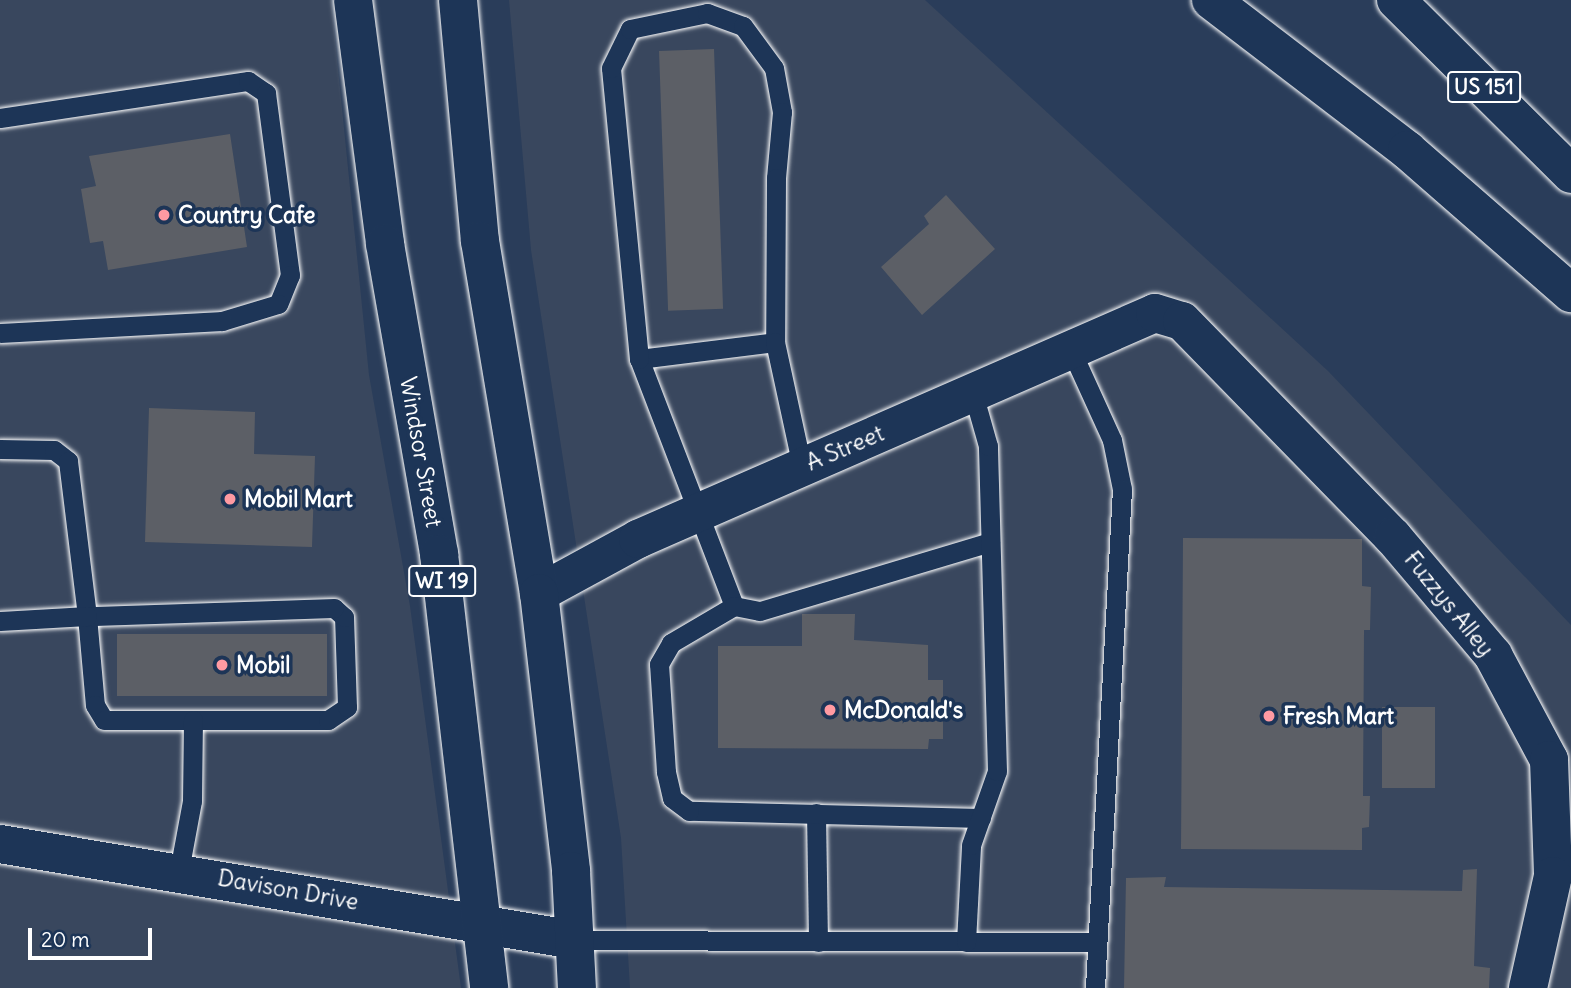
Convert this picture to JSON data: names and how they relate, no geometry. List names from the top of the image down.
{
  "streets": {
    "main road": [
      "US 151",
      "A Street",
      "Windsor Street",
      "WI 19",
      "Fuzzys Alley",
      "Davison Drive"
    ]
  },
  "crossings": [
    ["A Street", "Fuzzys Alley"],
    ["Windsor Street", "Davison Drive"]
  ],
  "places": [
    "Country Cafe",
    "Mobil Mart",
    "Mobil",
    "McDonald's",
    "Fresh Mart"
  ],
  "scale_bar": "20 m"
}
